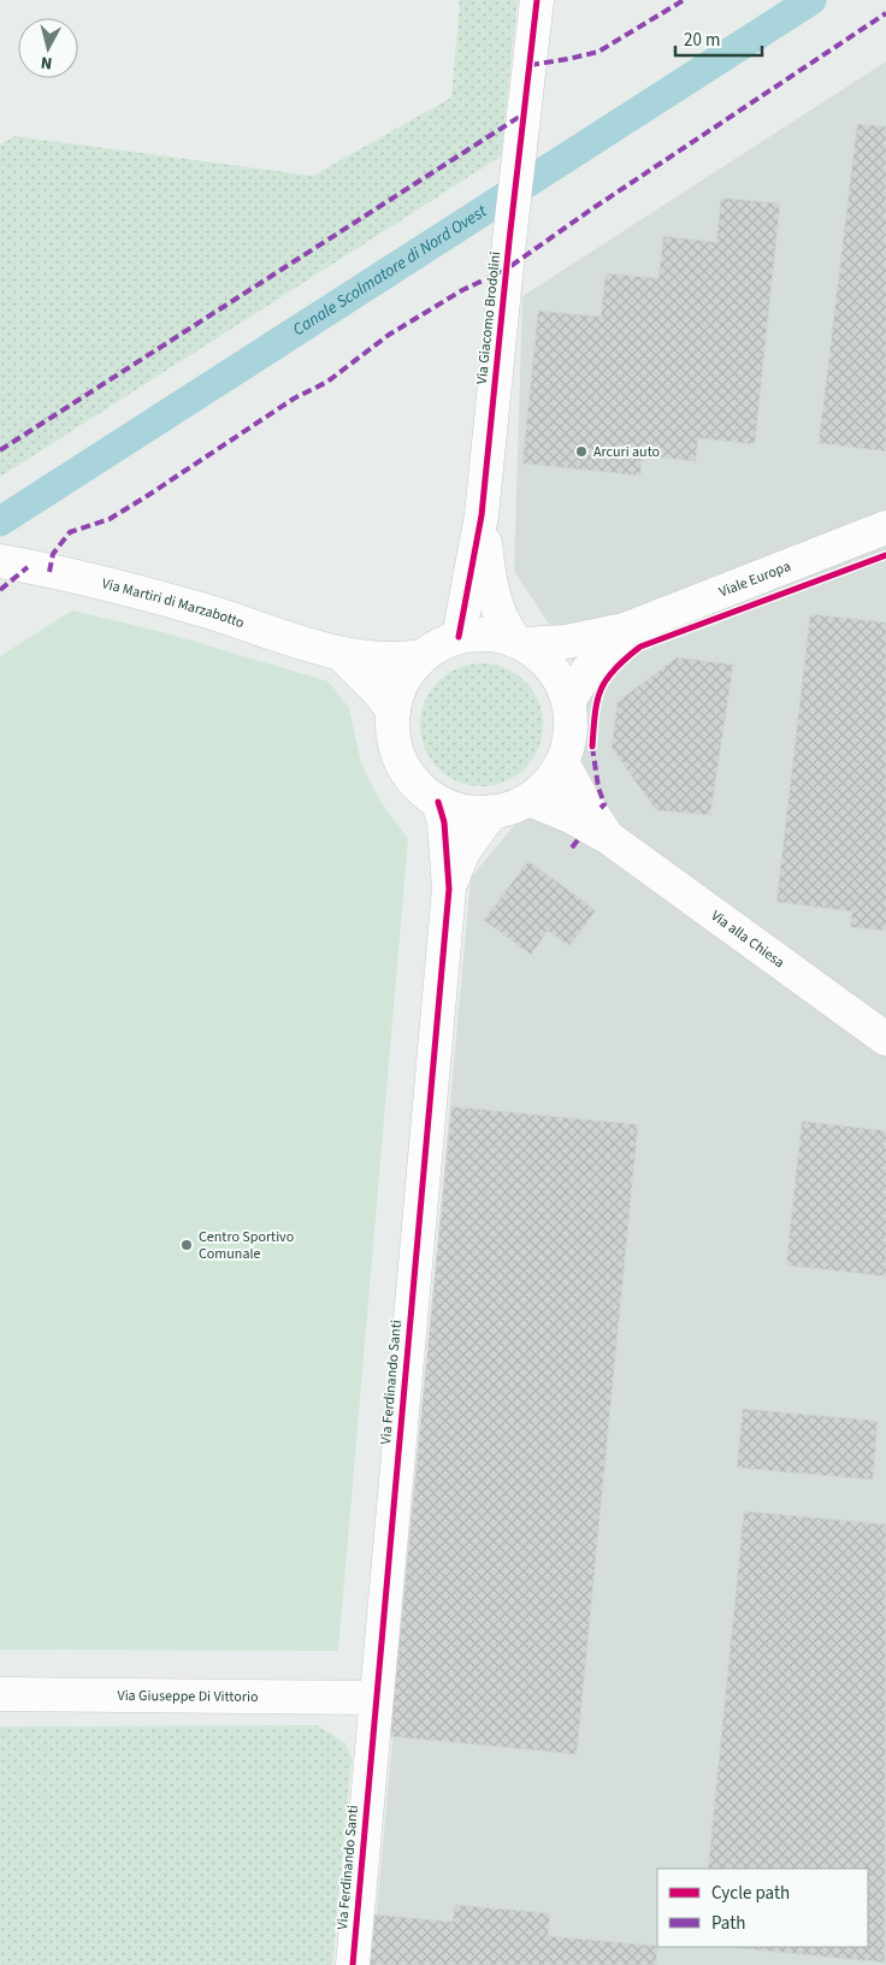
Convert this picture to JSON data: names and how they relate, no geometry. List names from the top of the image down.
{
  "streets": {
    "street": [
      "Via Giacomo Brodolini",
      "Viale Europa",
      "Via Martiri di Marzabotto",
      "Via alla Chiesa",
      "Via Ferdinando Santi",
      "Via Giuseppe Di Vittorio"
    ]
  },
  "crossings": [
    ["Via Giacomo Brodolini", "Viale Europa"],
    ["Via Giacomo Brodolini", "Via Martiri di Marzabotto"],
    ["Via Giacomo Brodolini", "Via alla Chiesa"],
    ["Via Giacomo Brodolini", "Via Ferdinando Santi"],
    ["Viale Europa", "Via Martiri di Marzabotto"],
    ["Viale Europa", "Via alla Chiesa"],
    ["Viale Europa", "Via Ferdinando Santi"],
    ["Via Martiri di Marzabotto", "Via alla Chiesa"],
    ["Via Martiri di Marzabotto", "Via Ferdinando Santi"],
    ["Via alla Chiesa", "Via Ferdinando Santi"],
    ["Via Ferdinando Santi", "Via Giuseppe Di Vittorio"]
  ],
  "water": ["Canale Scolmatore di Nord Ovest"],
  "places": ["Arcuri auto", "Centro Sportivo Comunale"],
  "legend": ["Cycle path", "Path"],
  "scale_bar": "20 m",
  "north": "bottom"
}
